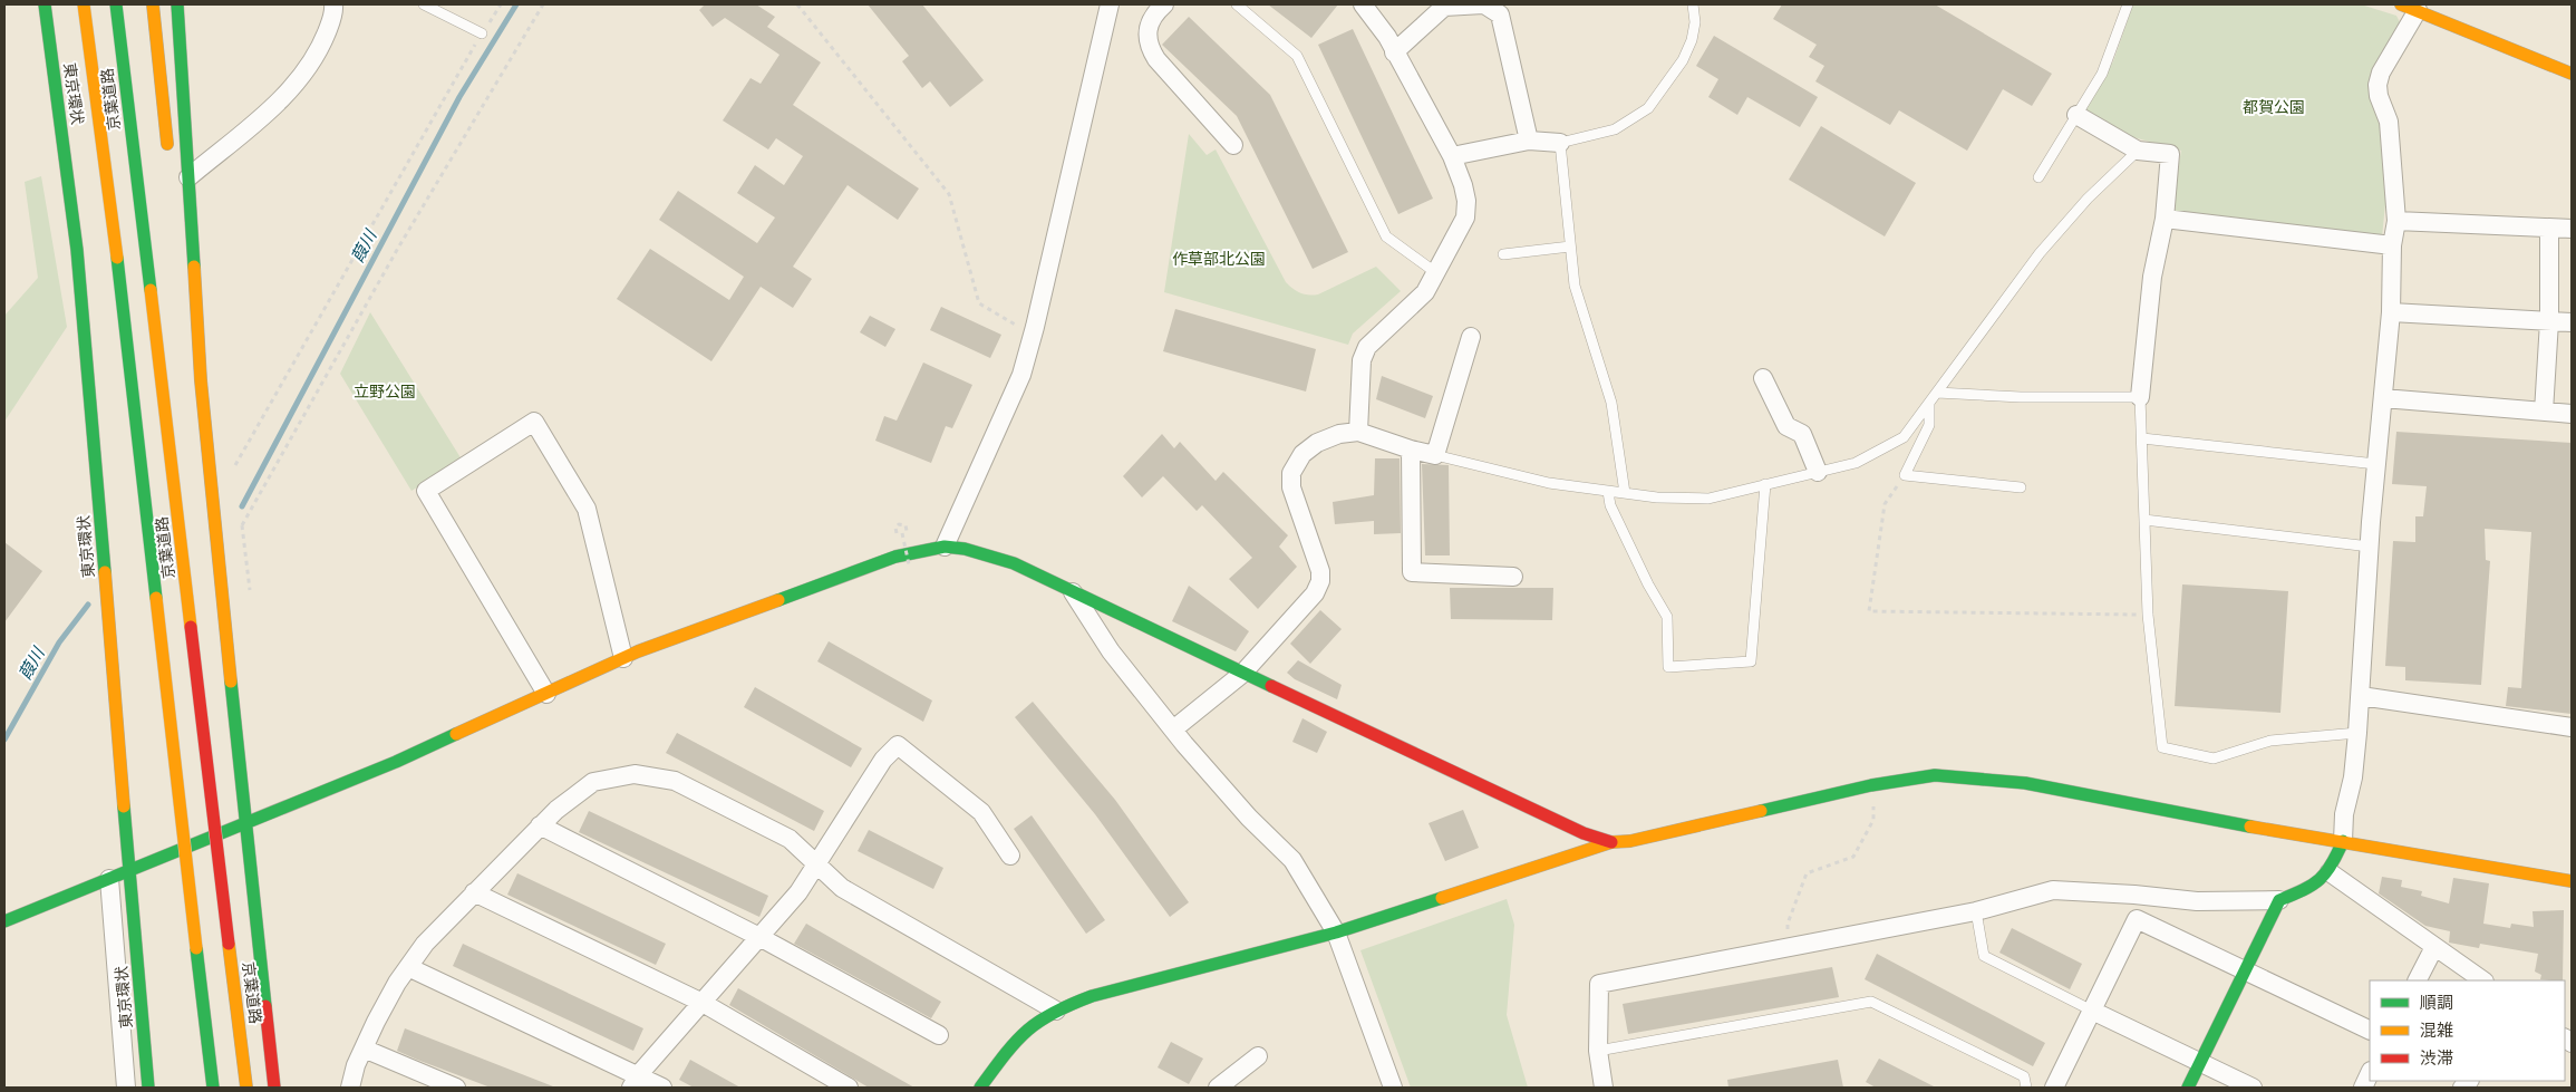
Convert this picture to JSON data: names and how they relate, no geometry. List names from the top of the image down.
{
  "streets": {
    "main road": ["東京環状", "京葉道路"]
  },
  "water": ["葭川"],
  "parks": ["都賀公園", "作草部北公園", "立野公園"],
  "legend": ["順調", "混雑", "渋滞"]
}
